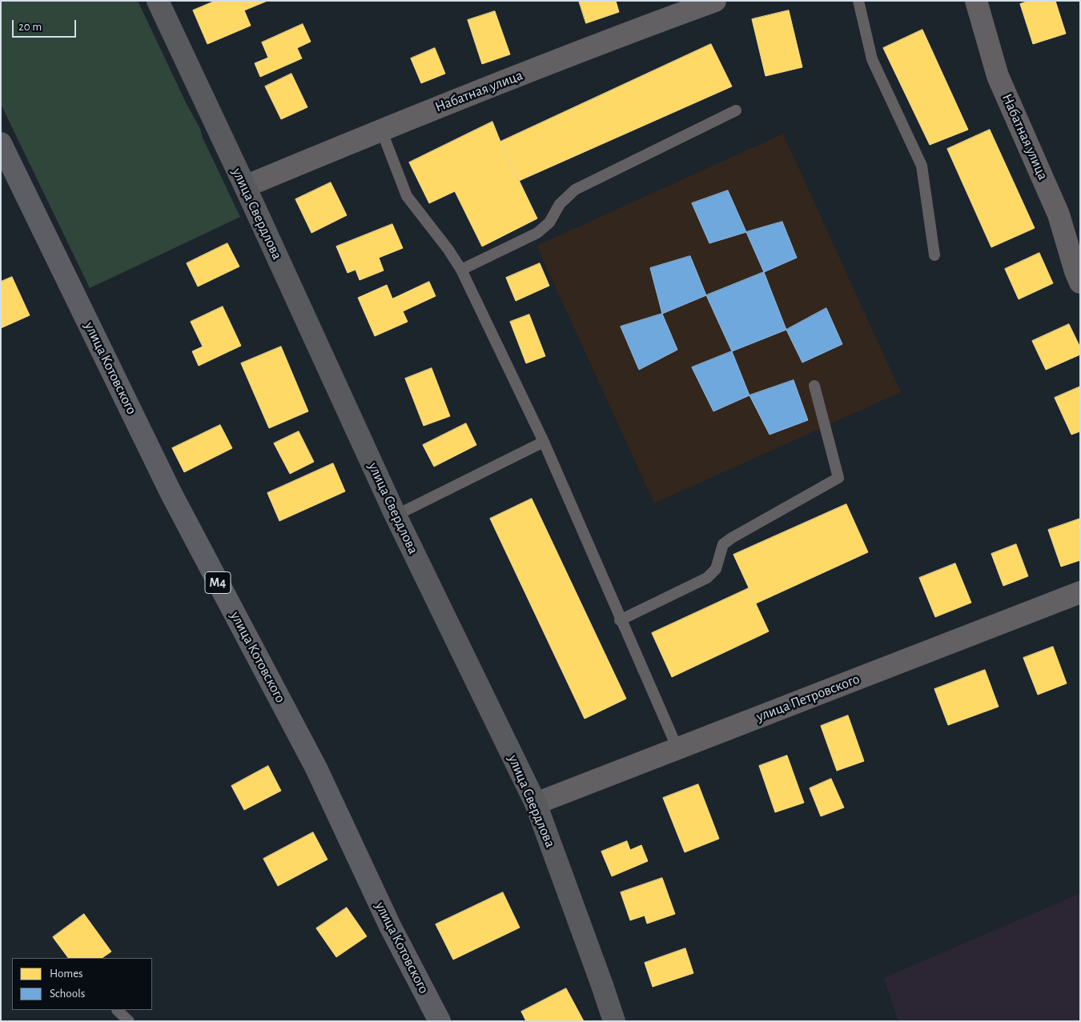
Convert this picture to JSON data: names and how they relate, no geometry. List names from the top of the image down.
{
  "streets": {
    "highway": ["улица Котовского", "M4"],
    "street": ["Набатная улица", "улица Свердлова", "улица Петровского"]
  },
  "crossings": [
    ["Набатная улица", "улица Свердлова"],
    ["улица Свердлова", "улица Петровского"]
  ],
  "legend": ["Homes", "Schools"],
  "scale_bar": "20 m"
}
